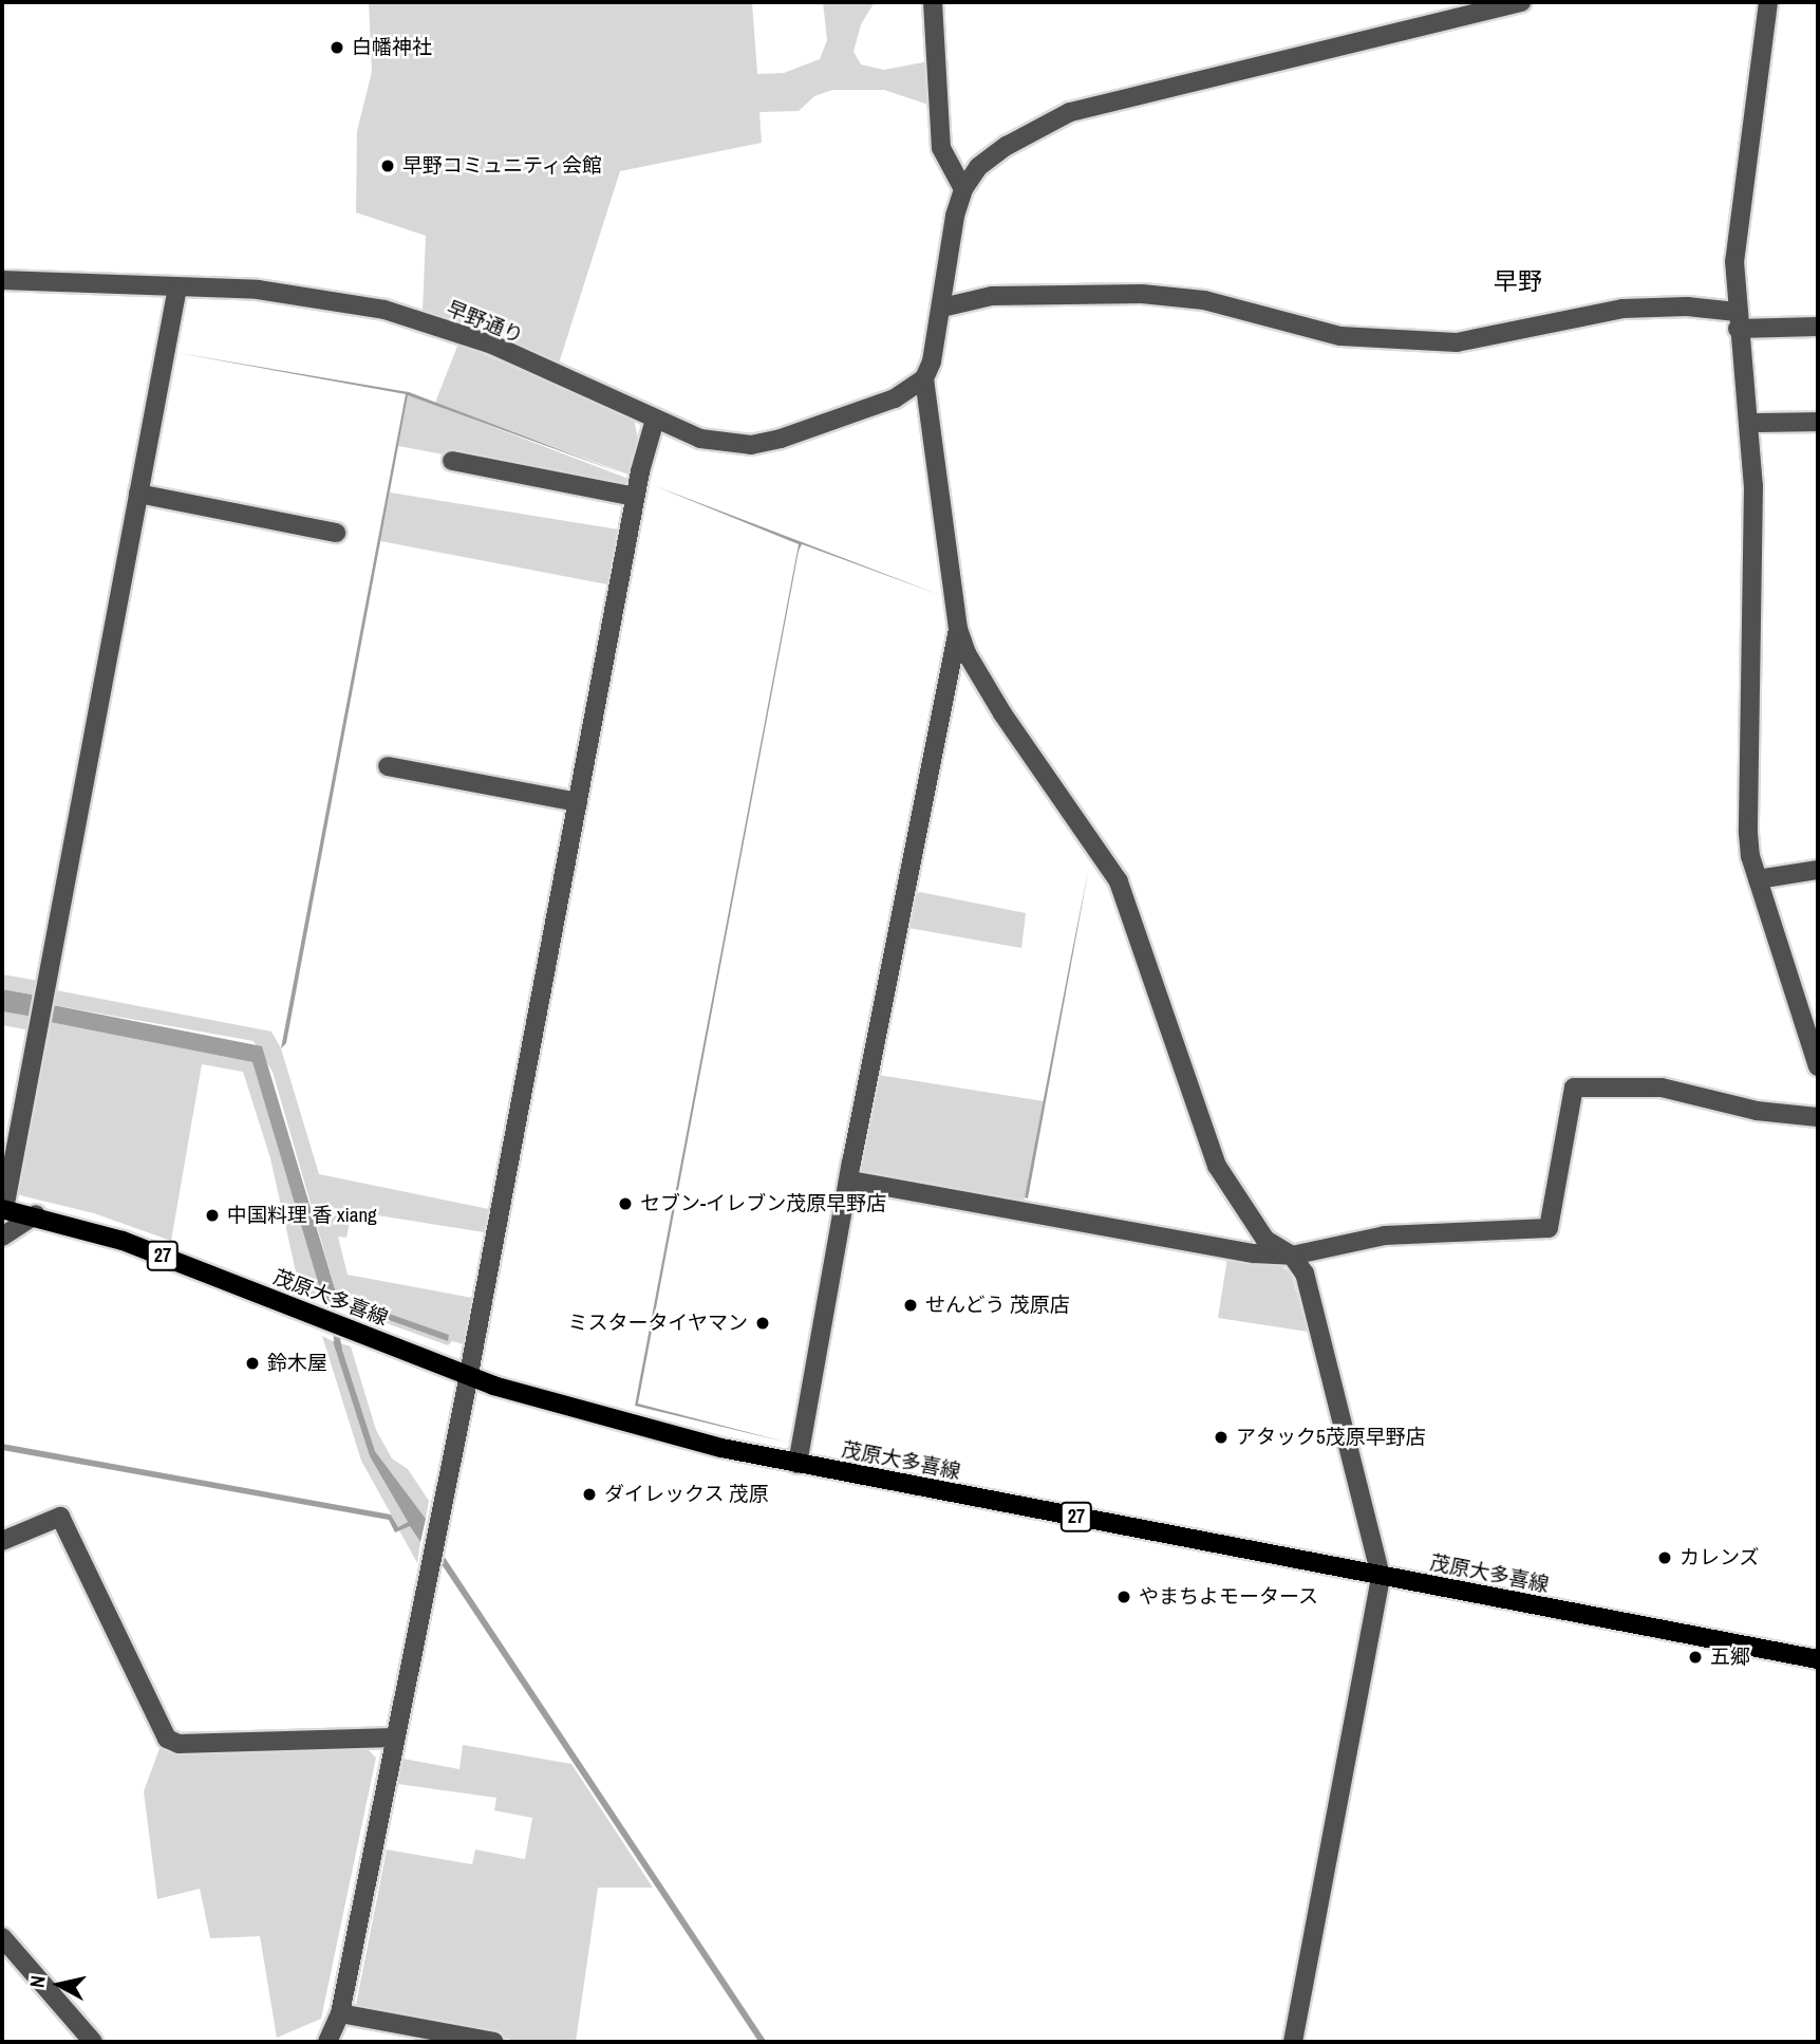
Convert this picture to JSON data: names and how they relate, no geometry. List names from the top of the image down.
{
  "streets": {
    "main road": ["27", "茂原大多喜線"],
    "street": ["早野通り"]
  },
  "districts": ["早野"],
  "places": [
    "白幡神社",
    "早野コミュニティ会館",
    "セブン-イレブン茂原早野店",
    "中国料理 香 xiang",
    "せんどう 茂原店",
    "ミスタータイヤマン",
    "鈴木屋",
    "アタック5茂原早野店",
    "ダイレックス 茂原",
    "カレンズ",
    "やまちよモータース",
    "五郷"
  ],
  "north": "left"
}
